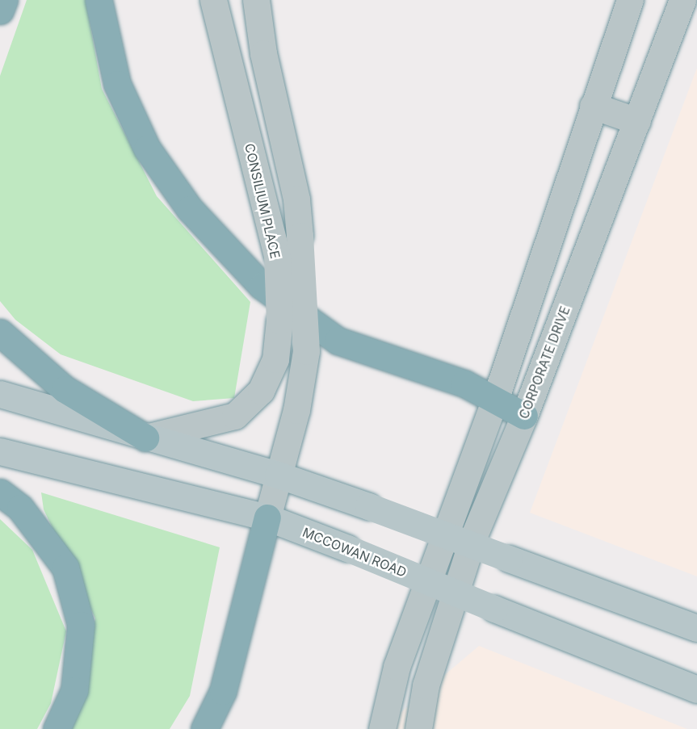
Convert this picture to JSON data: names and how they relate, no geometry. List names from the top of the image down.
{
  "streets": {
    "main road": ["MCCOWAN ROAD"],
    "street": ["CONSILIUM PLACE", "CORPORATE DRIVE"]
  },
  "crossings": [
    ["CONSILIUM PLACE", "MCCOWAN ROAD"]
  ]
}
